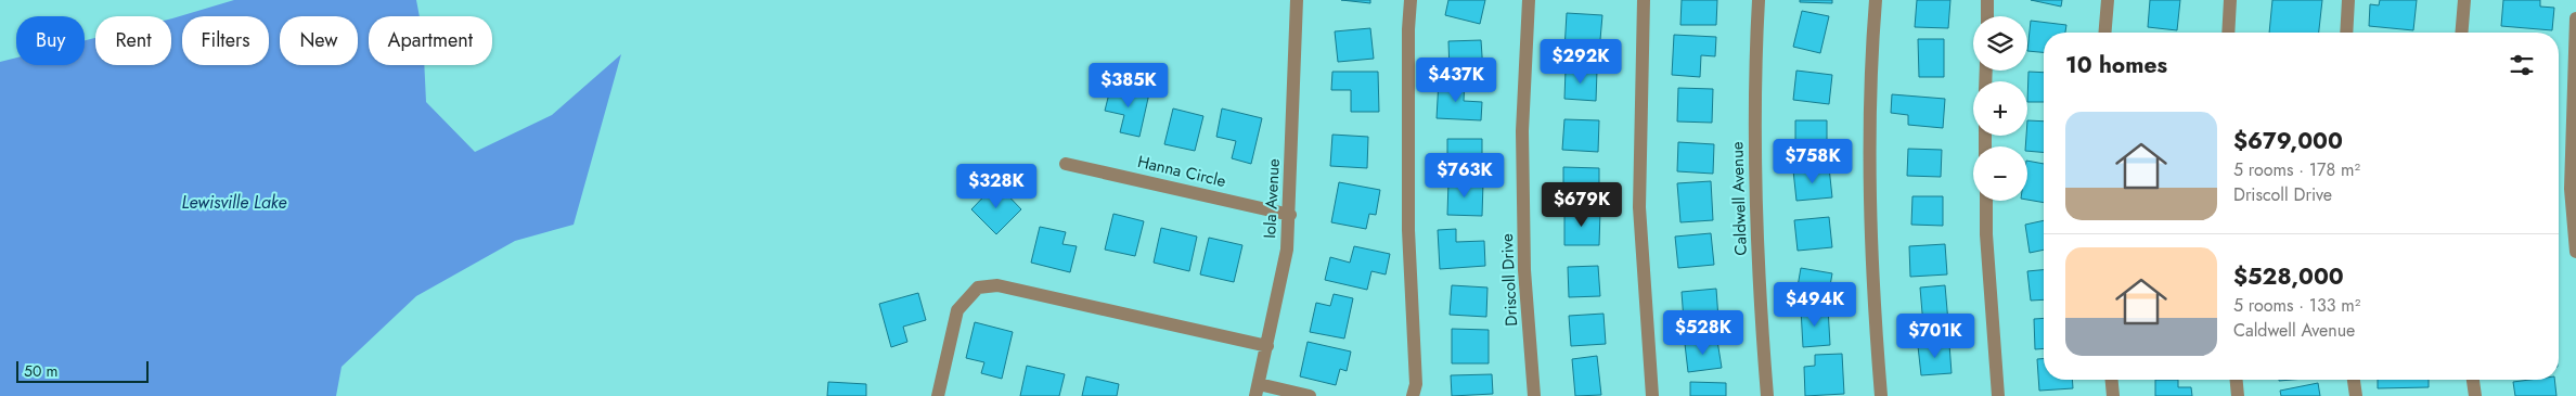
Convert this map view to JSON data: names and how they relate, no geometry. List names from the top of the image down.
{
  "streets": {
    "street": [
      "Hanna Circle",
      "Iola Avenue",
      "Caldwell Avenue",
      "Driscoll Drive"
    ]
  },
  "crossings": [
    ["Hanna Circle", "Iola Avenue"]
  ],
  "water": ["Lewisville Lake"],
  "scale_bar": "50 m",
  "page": {
    "map_buttons": ["+", "−"],
    "chip": [
      "Buy",
      "Rent",
      "Filters",
      "New",
      "Apartment"
    ],
    "heading": "10 homes",
    "price": [
      "$292K",
      "$437K",
      "$385K",
      "$758K",
      "$763K",
      "$328K",
      "$679K",
      "$494K",
      "$528K",
      "$701K"
    ],
    "list": [
      {
        "name": "$679,000",
        "note": "5 rooms · 178 m² · Driscoll Drive"
      },
      {
        "name": "$528,000",
        "note": "5 rooms · 133 m² · Caldwell Avenue"
      }
    ],
    "scale": "50 m"
  }
}
